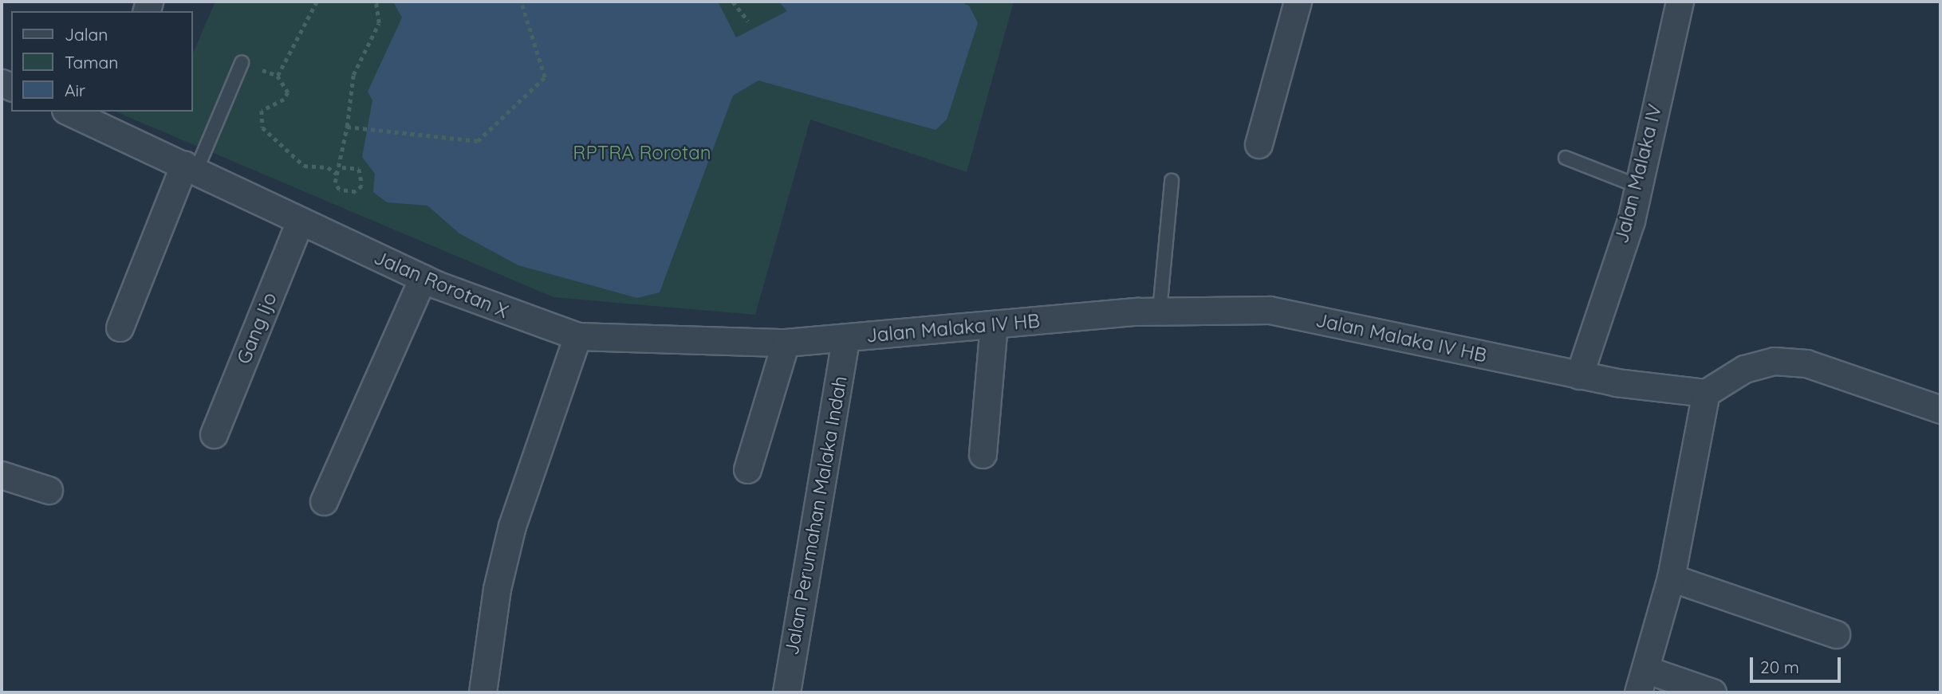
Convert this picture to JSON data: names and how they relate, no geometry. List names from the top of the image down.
{
  "streets": {
    "street": [
      "Jalan Malaka IV",
      "Jalan Rorotan X",
      "Gang Ijo",
      "Jalan Malaka IV HB",
      "Jalan Perumahan Malaka Indah"
    ]
  },
  "crossings": [
    ["Jalan Malaka IV", "Jalan Malaka IV HB"],
    ["Jalan Rorotan X", "Gang Ijo"],
    ["Jalan Rorotan X", "Jalan Malaka IV HB"],
    ["Jalan Rorotan X", "Jalan Perumahan Malaka Indah"],
    ["Jalan Malaka IV HB", "Jalan Perumahan Malaka Indah"]
  ],
  "parks": ["RPTRA Rorotan"],
  "legend": ["Jalan", "Taman", "Air"],
  "scale_bar": "20 m"
}
